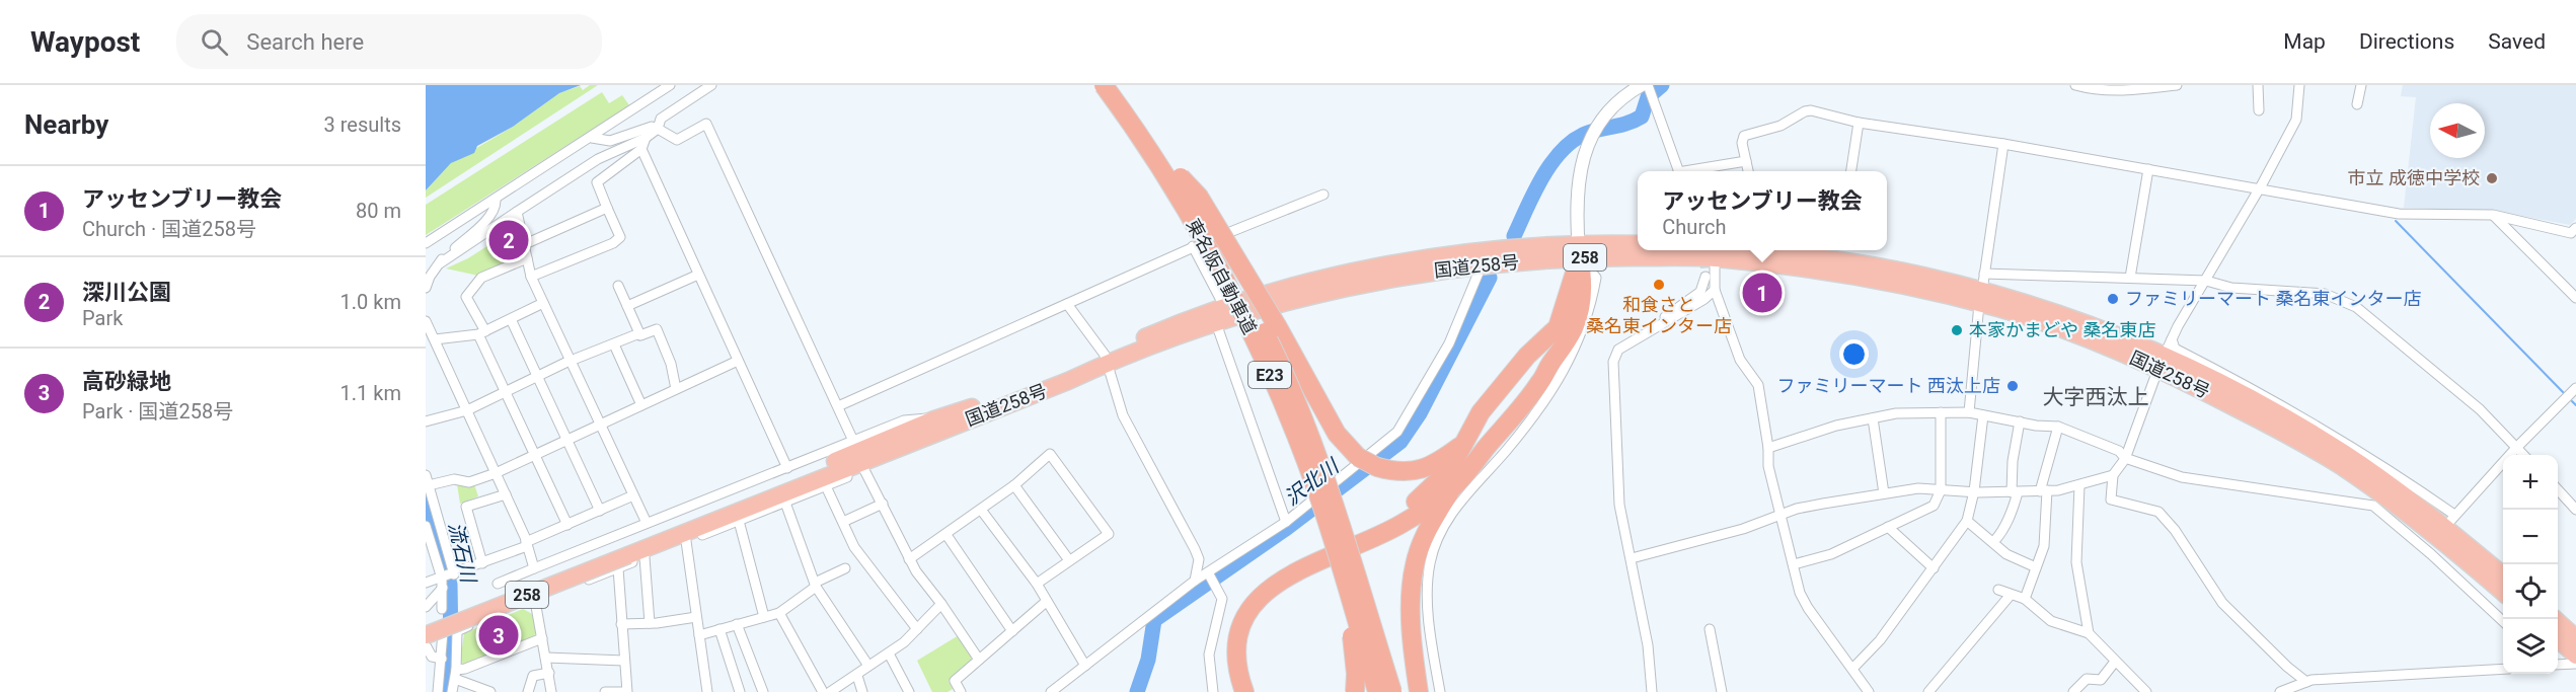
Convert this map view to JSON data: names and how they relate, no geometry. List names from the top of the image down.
{
  "streets": {
    "highway": [
      "258",
      "国道258号",
      "東名阪自動車道",
      "E23"
    ]
  },
  "districts": ["大字西汰上"],
  "water": ["沢北川", "流石川"],
  "places": [
    "市立 成徳中学校",
    "和食さと 桑名東インター店",
    "ファミリーマート 桑名東インター店",
    "本家かまどや 桑名東店",
    "ファミリーマート 西汰上店"
  ],
  "north": "left",
  "page": {
    "header": "Waypost",
    "search": "Search here",
    "nav": ["Map", "Directions", "Saved"],
    "heading": ["Nearby", "3 results"],
    "list": [
      {
        "mark": "1",
        "name": "アッセンブリー教会",
        "note": "Church · 国道258号",
        "value": "80 m"
      },
      {
        "mark": "2",
        "name": "深川公園",
        "note": "Park",
        "value": "1.0 km"
      },
      {
        "mark": "3",
        "name": "高砂緑地",
        "note": "Park · 国道258号",
        "value": "1.1 km"
      }
    ],
    "popup": ["アッセンブリー教会", "Church"],
    "pins": ["2", "1", "3"],
    "map_buttons": ["+", "−"]
  }
}
